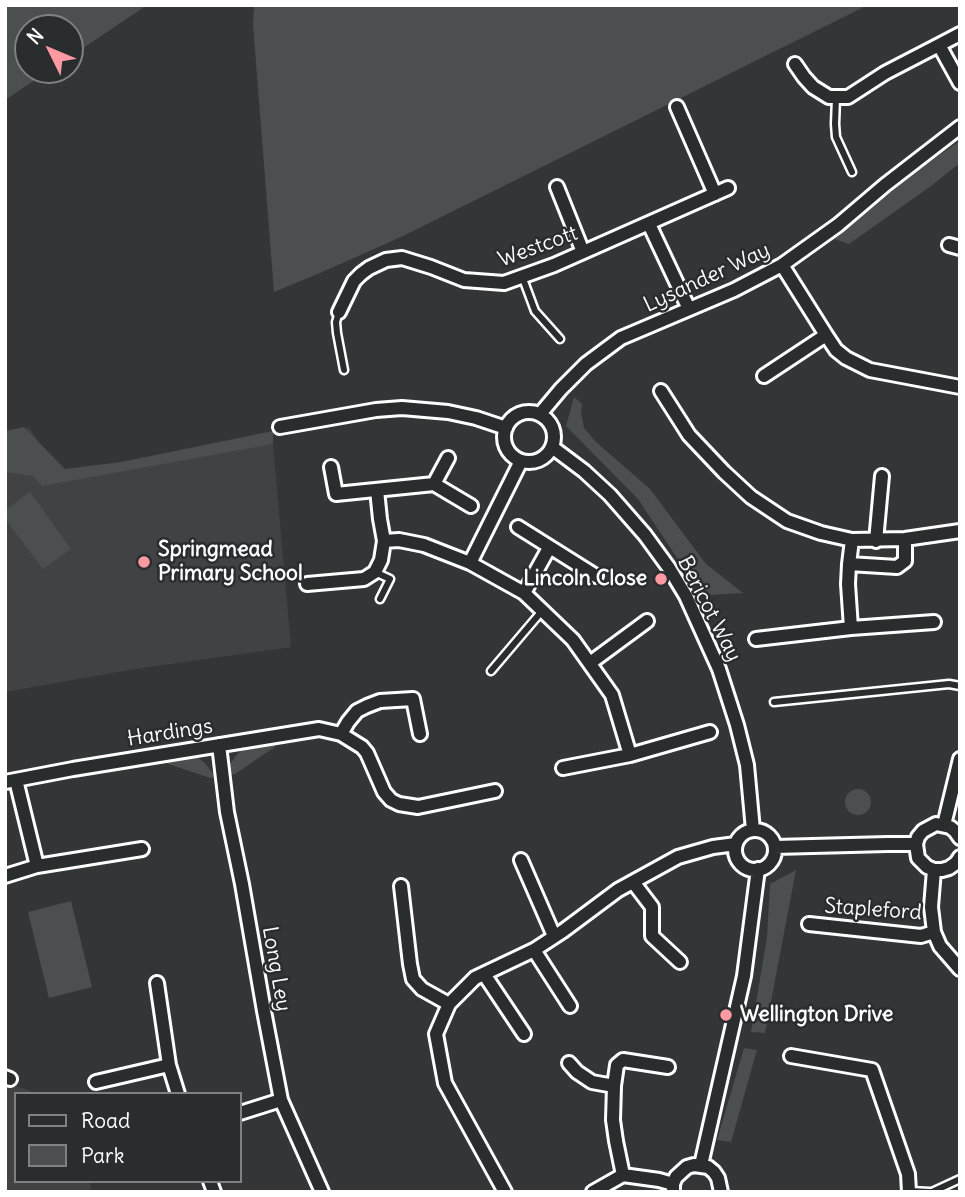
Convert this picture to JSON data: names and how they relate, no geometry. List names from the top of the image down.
{
  "streets": {
    "street": [
      "Westcott",
      "Lysander Way",
      "Bericot Way",
      "Hardings",
      "Stapleford",
      "Long Ley"
    ]
  },
  "crossings": [
    ["Lysander Way", "Bericot Way"],
    ["Hardings", "Long Ley"]
  ],
  "places": ["Springmead Primary School", "Lincoln Close", "Wellington Drive"],
  "legend": ["Road", "Park"],
  "north": "top left"
}
